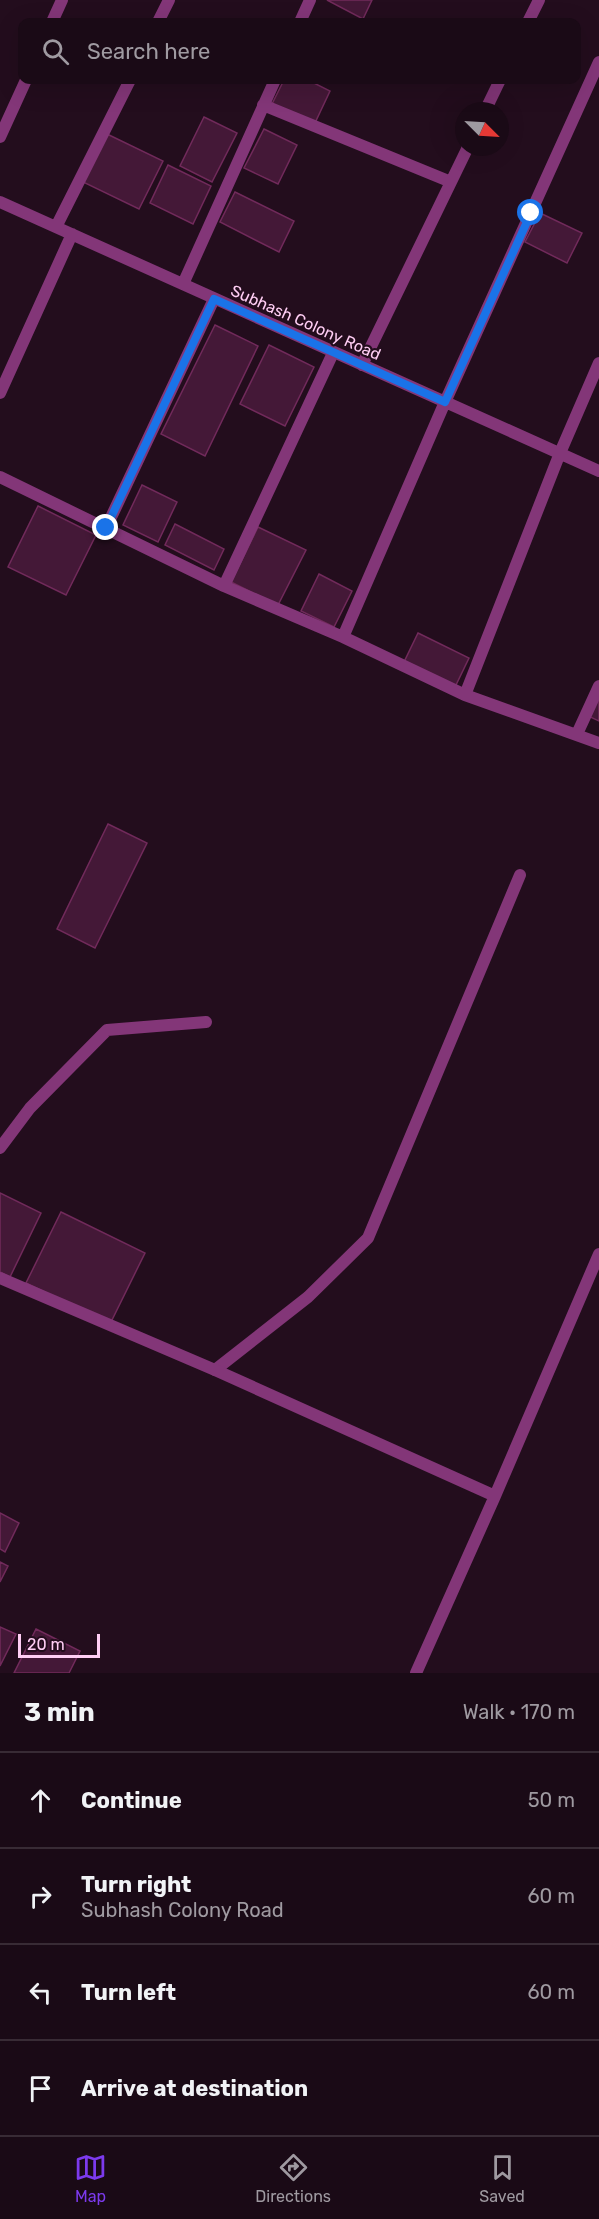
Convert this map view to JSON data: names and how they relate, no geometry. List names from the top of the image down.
{
  "streets": {
    "street": ["Subhash Colony Road"]
  },
  "scale_bar": "20 m",
  "north": "bottom right",
  "page": {
    "search": "Search here",
    "scale": "20 m",
    "heading": ["3 min", "Walk · 170 m"],
    "list": [
      ["Continue", "50 m"],
      ["Turn right", "Subhash Colony Road", "60 m"],
      ["Turn left", "60 m"],
      "Arrive at destination"
    ],
    "nav": ["Map", "Directions", "Saved"]
  }
}
